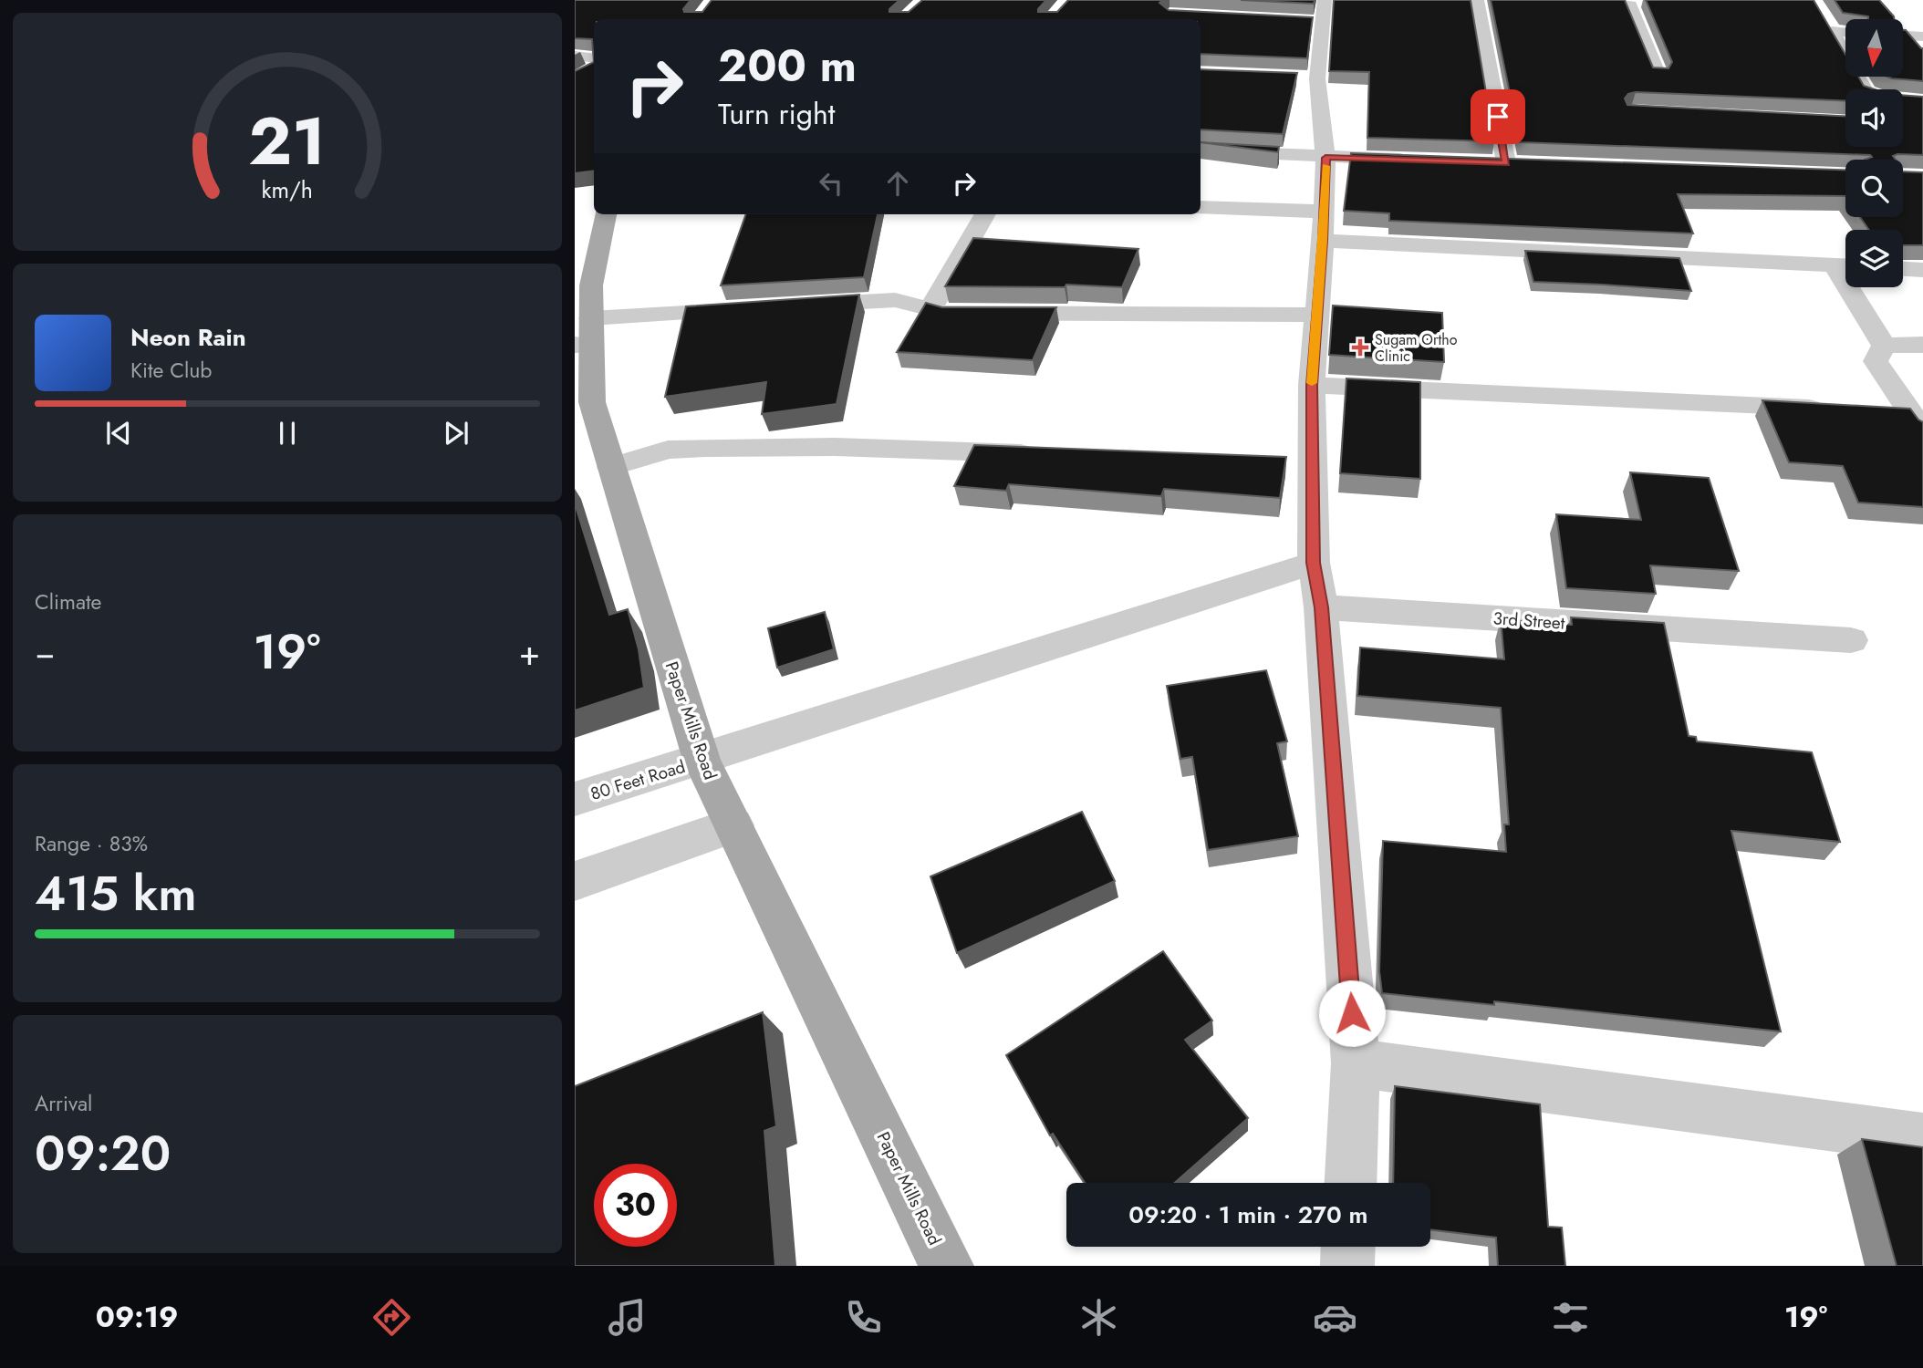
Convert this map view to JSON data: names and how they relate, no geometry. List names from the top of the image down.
{
  "streets": {
    "main road": ["Paper Mills Road"],
    "street": ["3rd Street", "80 Feet Road"]
  },
  "crossings": [
    ["Paper Mills Road", "80 Feet Road"]
  ],
  "places": {
    "health": ["Sugam Ortho Clinic"]
  },
  "north": "bottom",
  "page": {
    "turn": ["200 m", "Turn right"],
    "song": ["Neon Rain", "Kite Club"],
    "tile": [
      "Climate",
      ["Range · 83%", "415 km"],
      ["Arrival", "09:20"]
    ],
    "heat": ["−", "19°", "+"],
    "limit": "30",
    "trip": "09:20 · 1 min · 270 m",
    "tabs": ["09:19", "19°"],
    "gauge": ["21", "km/h"]
  }
}
